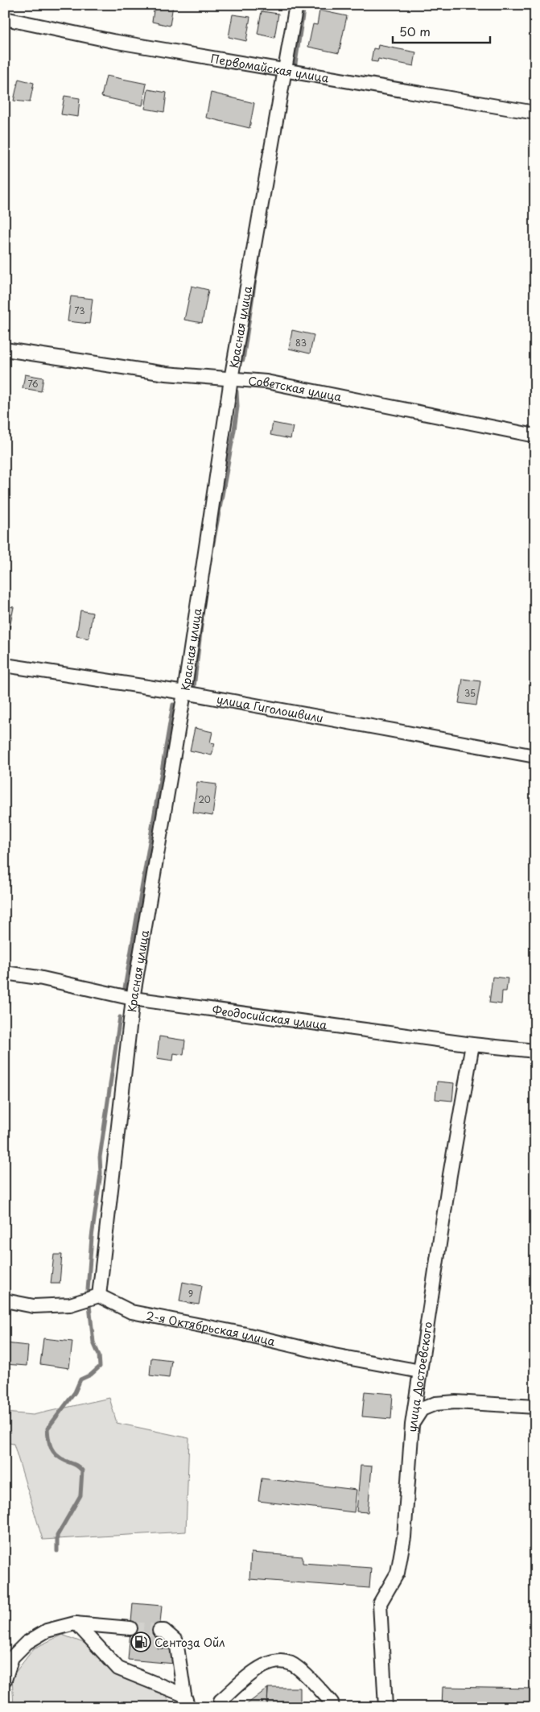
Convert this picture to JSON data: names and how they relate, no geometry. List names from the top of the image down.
{
  "streets": {
    "street": [
      "Первомайская улица",
      "Красная улица",
      "Советская улица",
      "улица Гиголошвили",
      "Феодосийская улица",
      "2-я Октябрьская улица",
      "улица Достоевского"
    ]
  },
  "crossings": [
    ["Первомайская улица", "Красная улица"],
    ["Красная улица", "Советская улица"],
    ["Красная улица", "улица Гиголошвили"],
    ["Красная улица", "Феодосийская улица"],
    ["Красная улица", "2-я Октябрьская улица"],
    ["Феодосийская улица", "улица Достоевского"],
    ["2-я Октябрьская улица", "улица Достоевского"]
  ],
  "places": {
    "fuel station": ["Сентоза Ойл"]
  },
  "house_numbers": [
    "73",
    "83",
    "76",
    "35",
    "20",
    "9"
  ],
  "scale_bar": "50 m"
}
